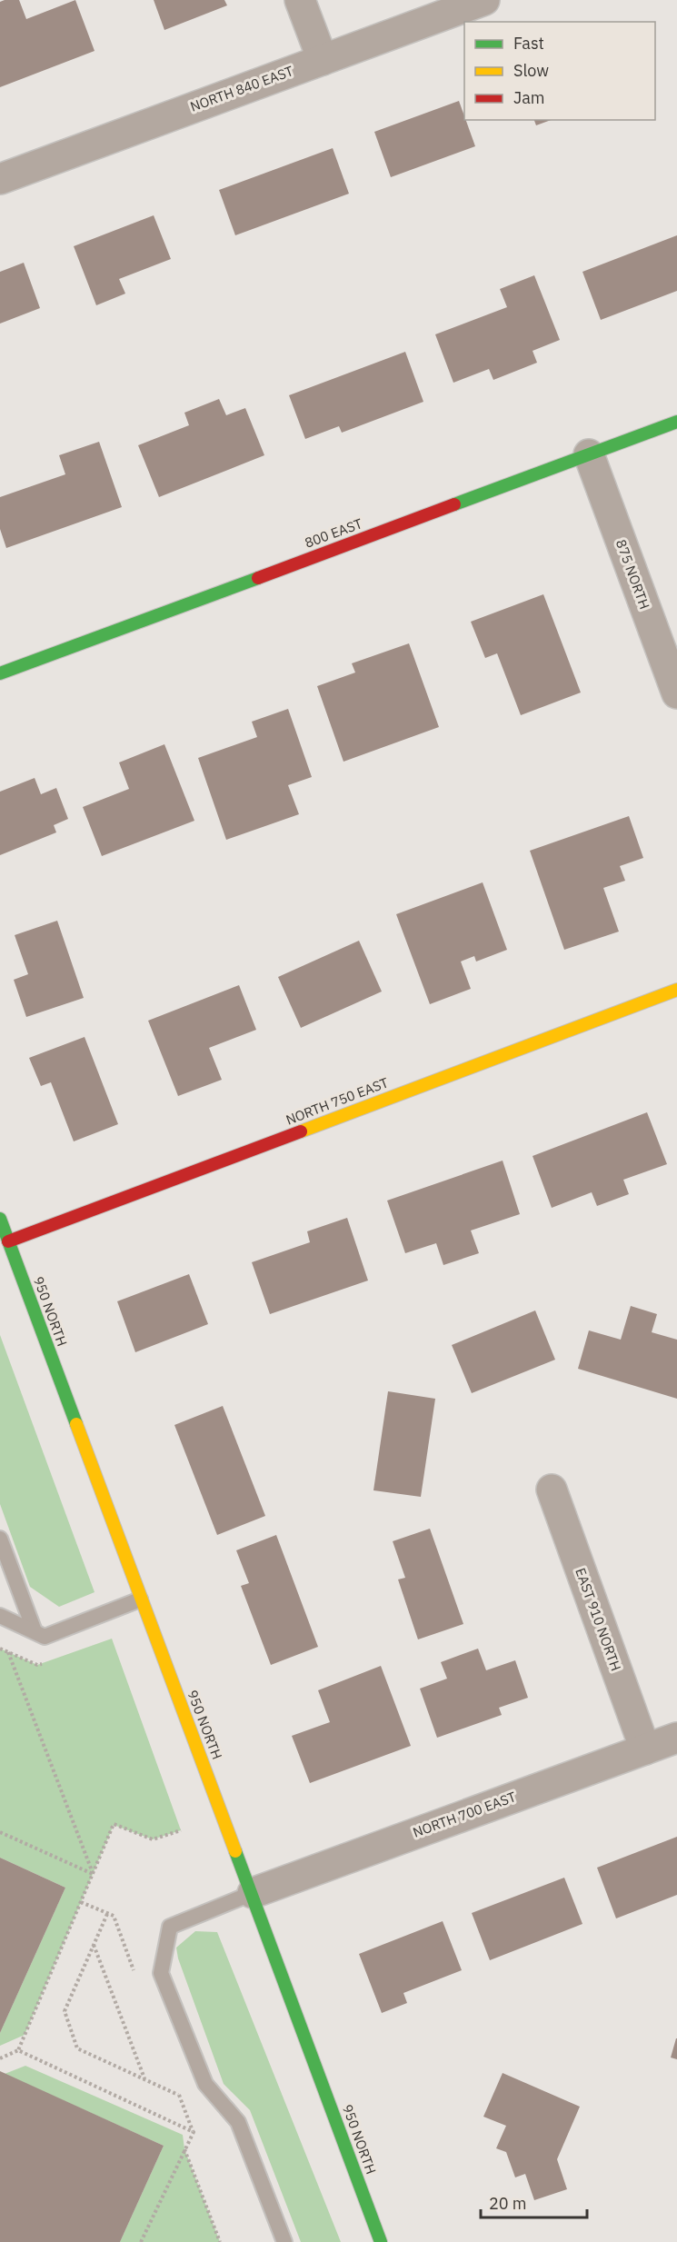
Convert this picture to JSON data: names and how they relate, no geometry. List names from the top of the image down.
{
  "streets": {
    "street": [
      "NORTH 840 EAST",
      "800 EAST",
      "875 NORTH",
      "NORTH 750 EAST",
      "950 NORTH",
      "EAST 910 NORTH",
      "NORTH 700 EAST"
    ]
  },
  "crossings": [
    ["800 EAST", "875 NORTH"],
    ["NORTH 750 EAST", "950 NORTH"],
    ["950 NORTH", "NORTH 700 EAST"],
    ["EAST 910 NORTH", "NORTH 700 EAST"]
  ],
  "legend": ["Fast", "Slow", "Jam"],
  "scale_bar": "20 m"
}
